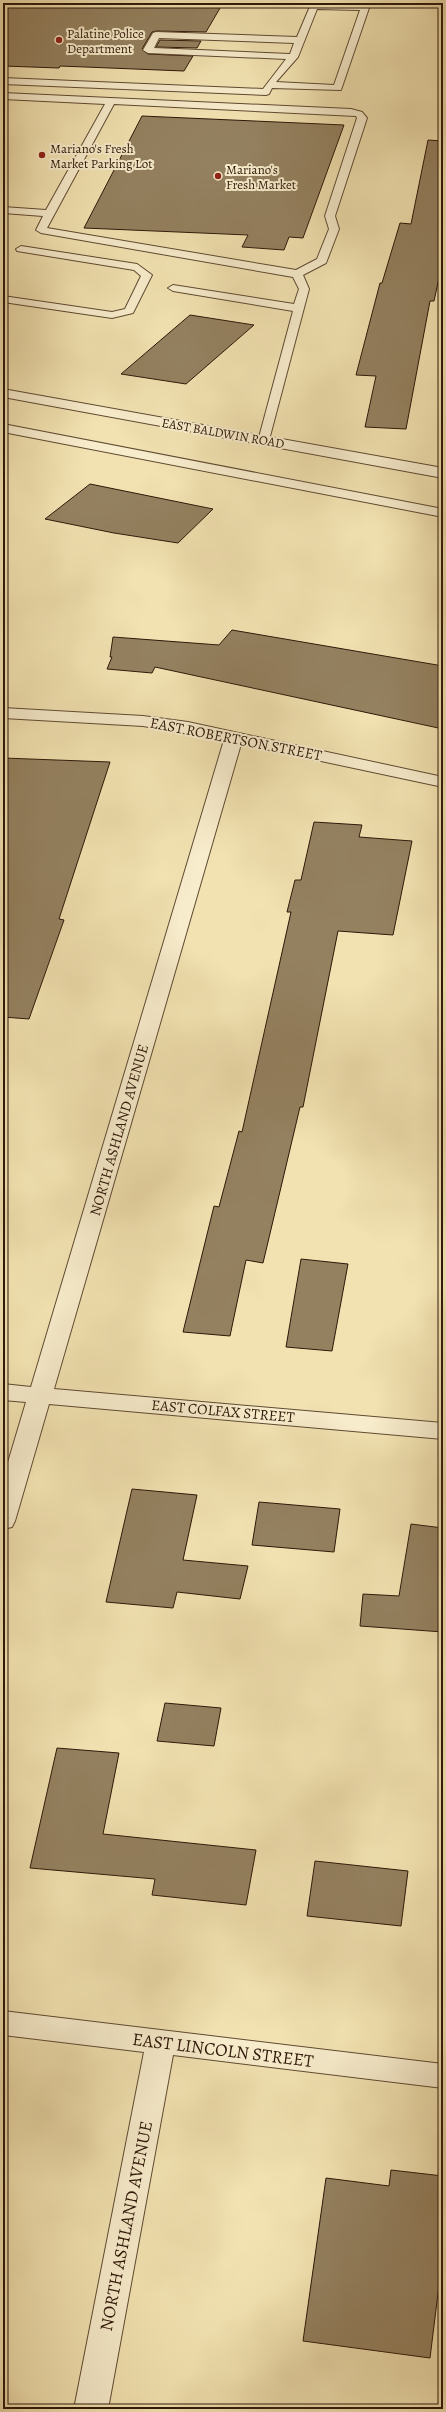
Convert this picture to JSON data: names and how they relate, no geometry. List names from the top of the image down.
{
  "streets": {
    "street": [
      "EAST BALDWIN ROAD",
      "EAST ROBERTSON STREET",
      "NORTH ASHLAND AVENUE",
      "EAST COLFAX STREET",
      "EAST LINCOLN STREET"
    ]
  },
  "crossings": [
    ["EAST ROBERTSON STREET", "NORTH ASHLAND AVENUE"],
    ["NORTH ASHLAND AVENUE", "EAST COLFAX STREET"],
    ["NORTH ASHLAND AVENUE", "EAST LINCOLN STREET"]
  ],
  "places": ["Palatine Police Department", "Mariano's Fresh Market Parking Lot", "Mariano's Fresh Market"]
}
